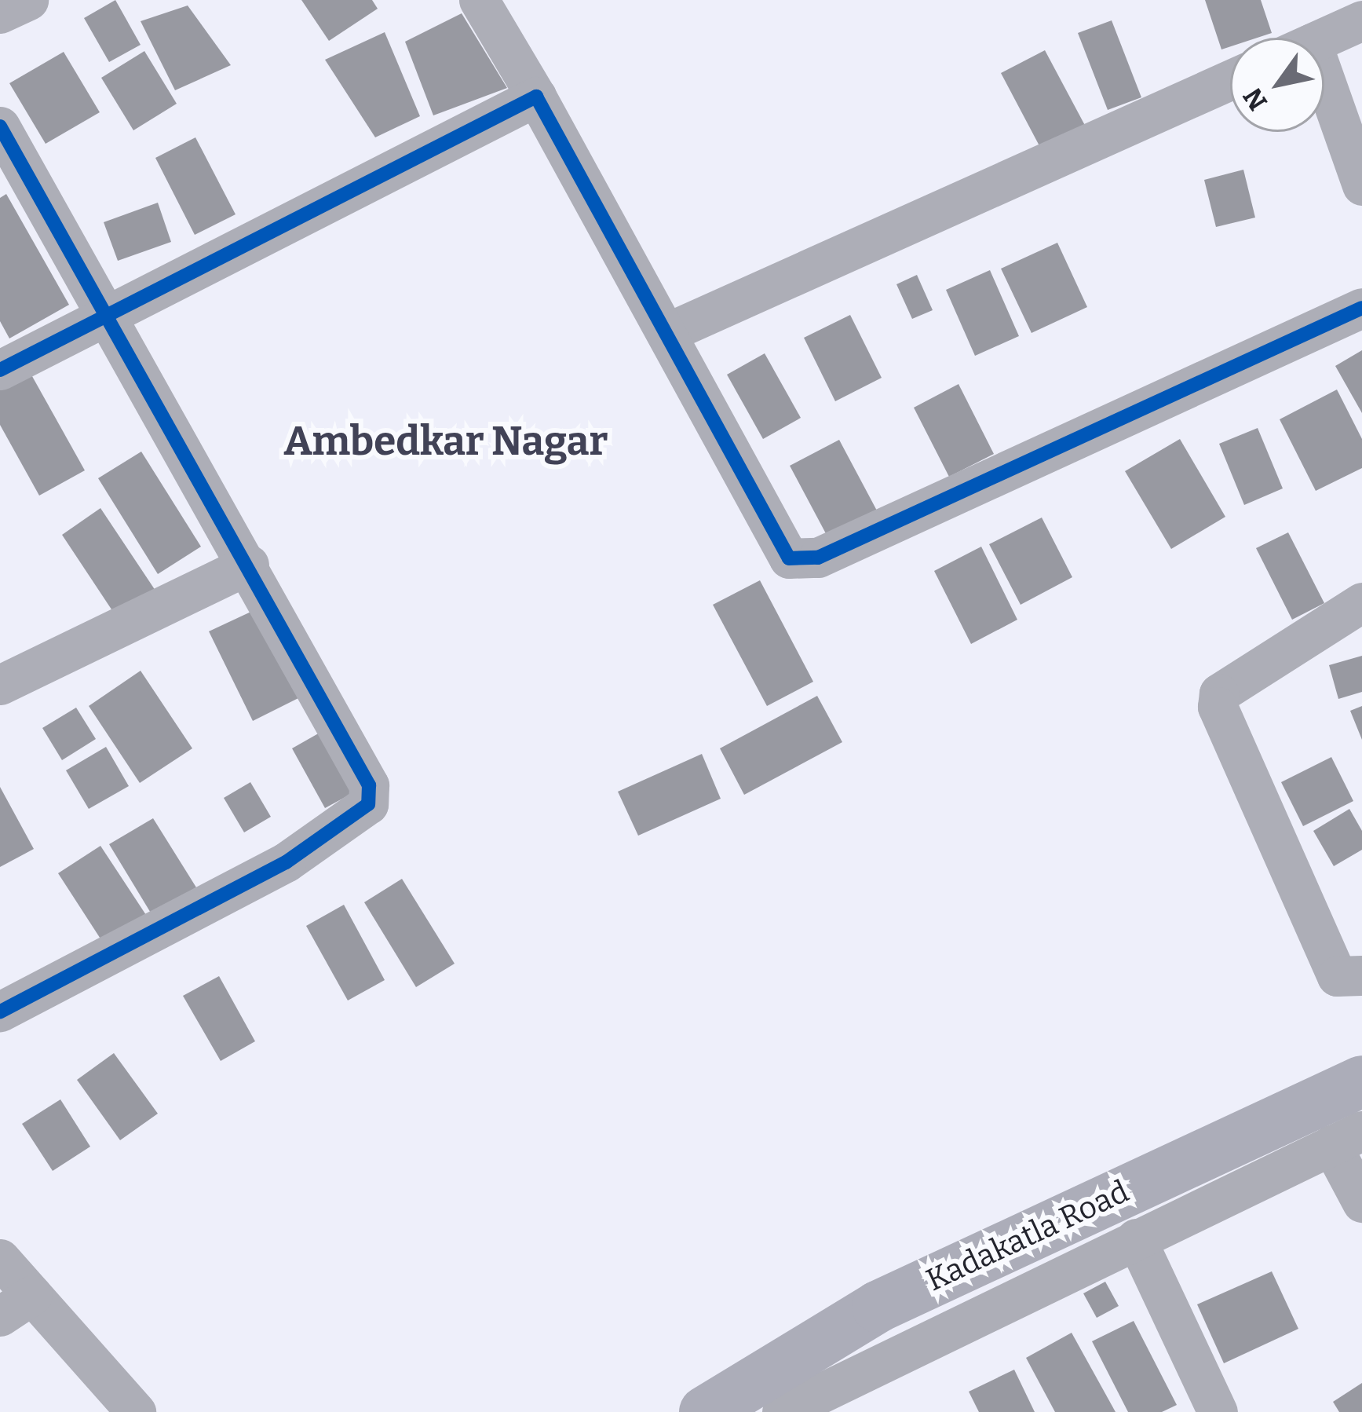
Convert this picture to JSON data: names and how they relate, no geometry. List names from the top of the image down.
{
  "streets": {
    "street": ["Kadakatla Road"]
  },
  "districts": ["Ambedkar Nagar"],
  "north": "bottom left"
}
